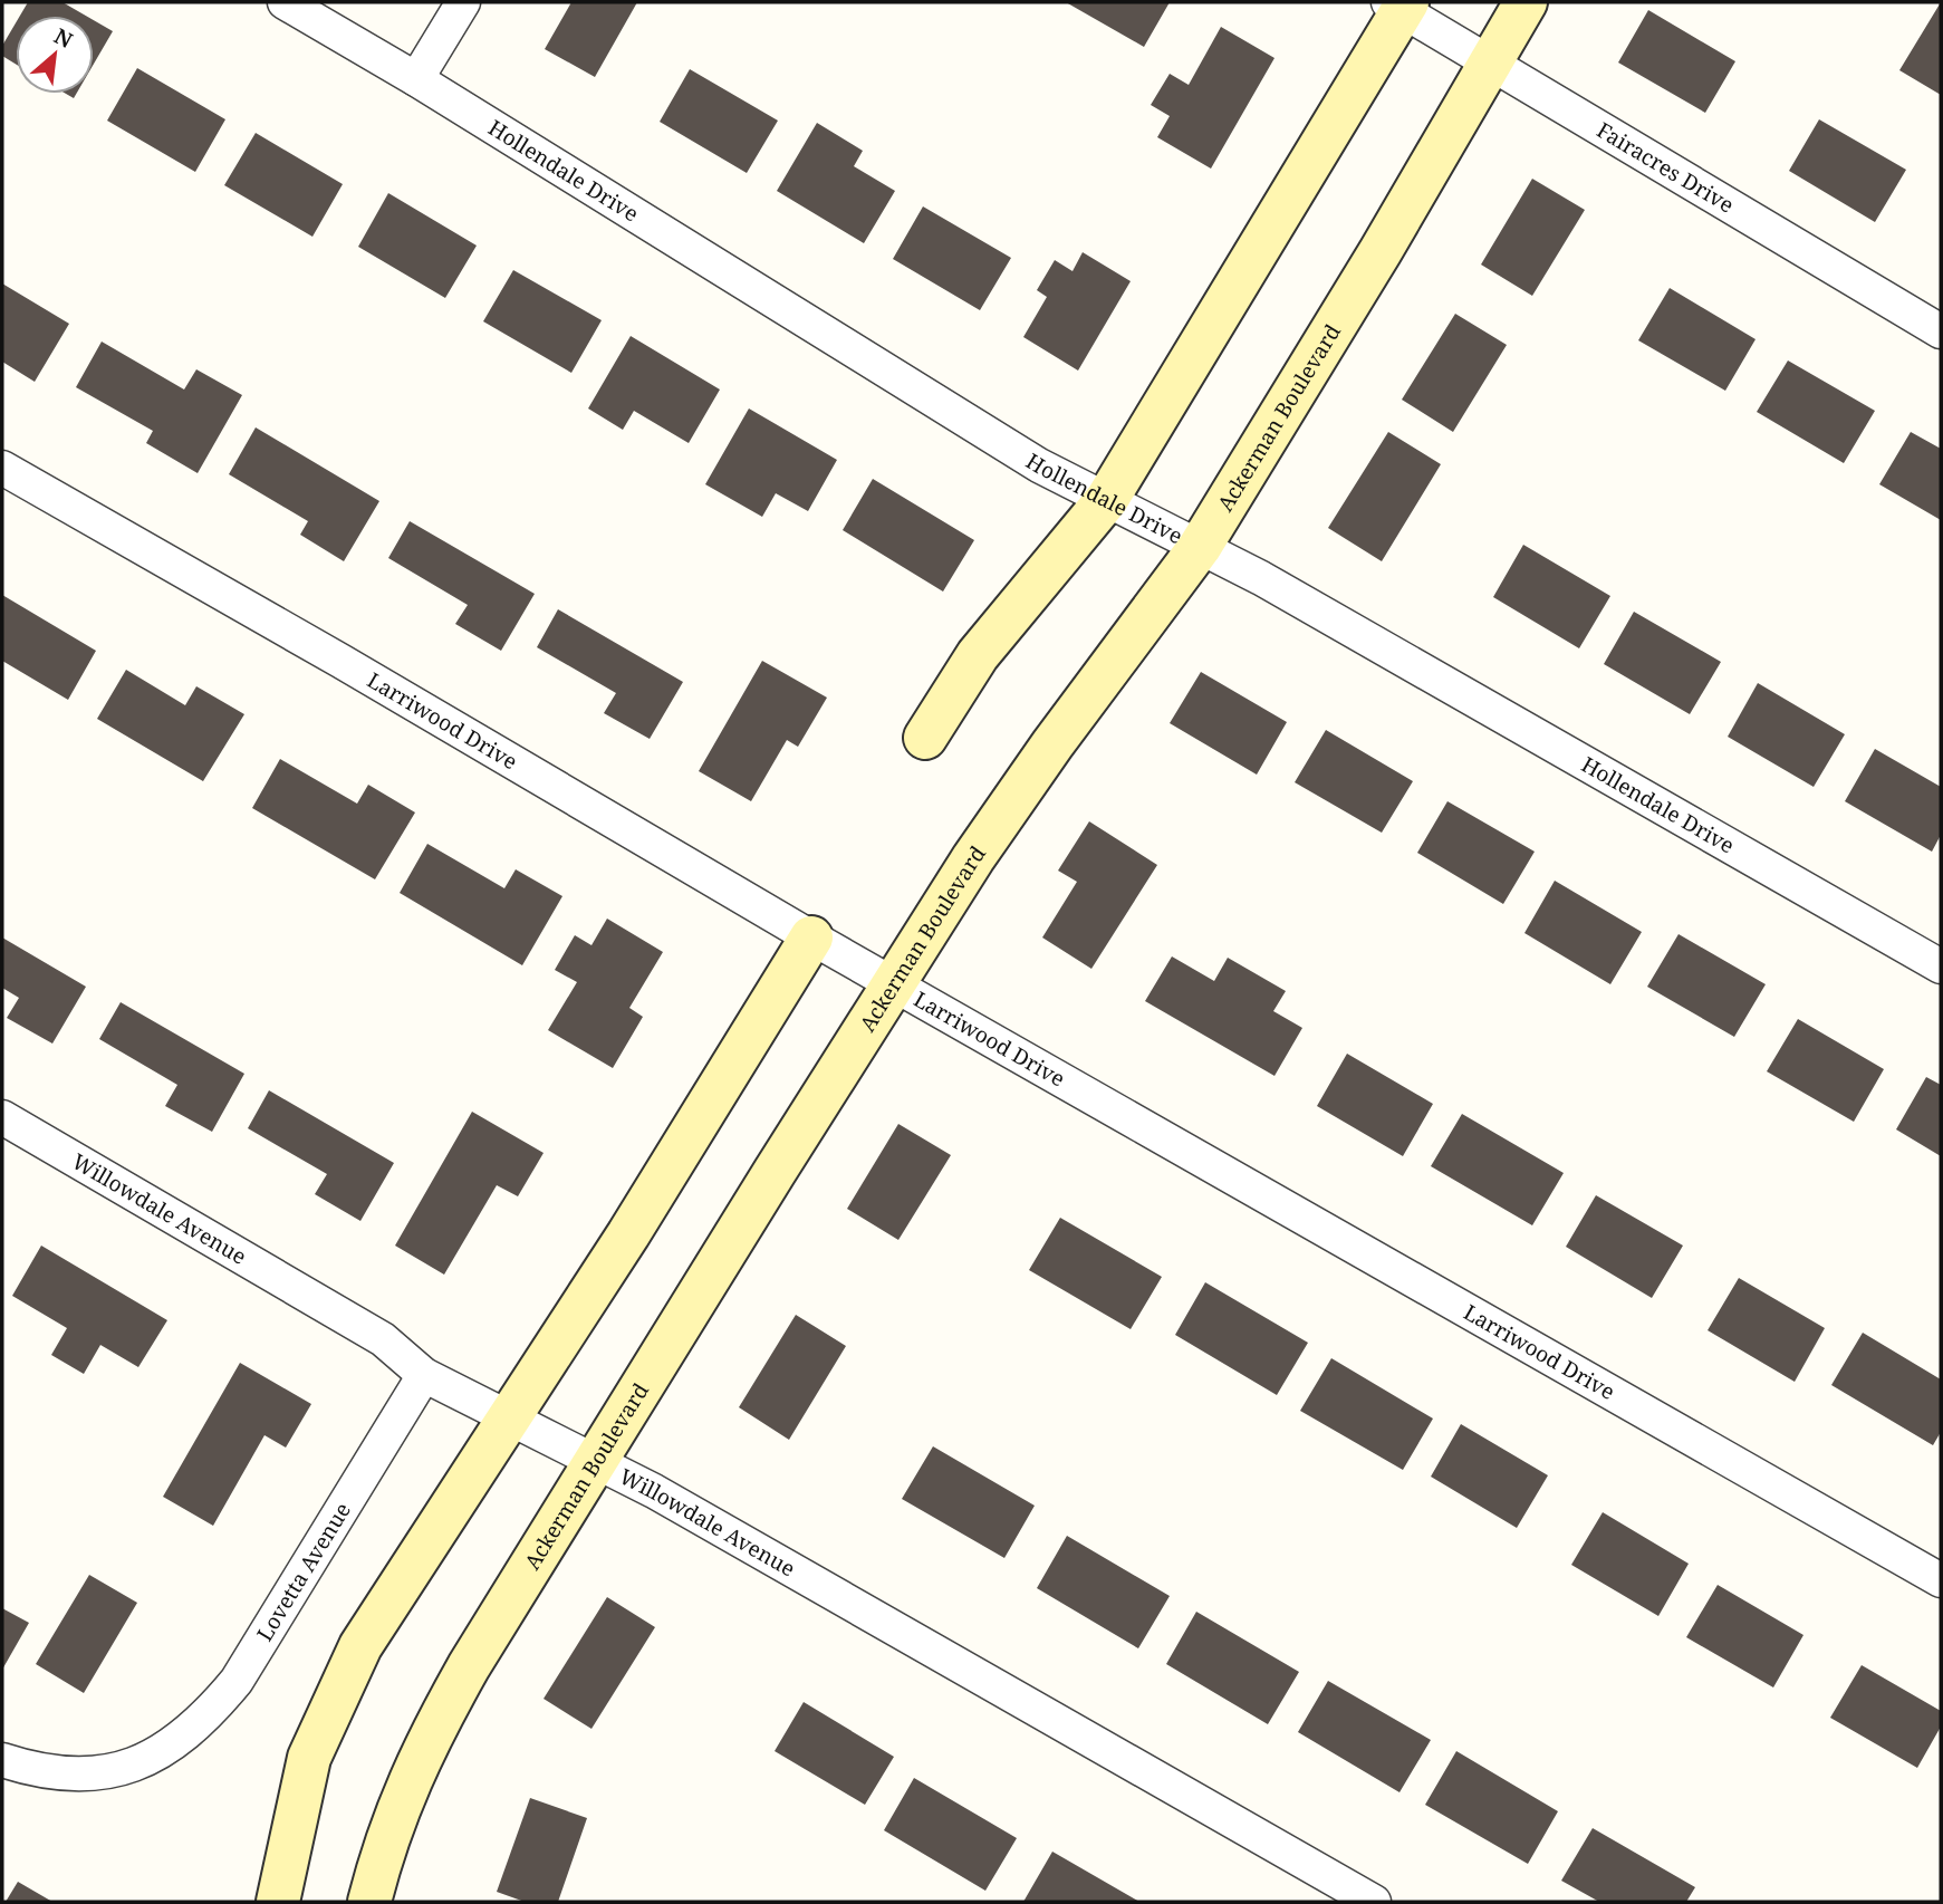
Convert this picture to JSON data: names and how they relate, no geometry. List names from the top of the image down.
{
  "streets": {
    "street": [
      "Fairacres Drive",
      "Hollendale Drive",
      "Ackerman Boulevard",
      "Larriwood Drive",
      "Willowdale Avenue",
      "Lovetta Avenue"
    ]
  },
  "crossings": [
    ["Fairacres Drive", "Ackerman Boulevard"],
    ["Hollendale Drive", "Ackerman Boulevard"],
    ["Ackerman Boulevard", "Larriwood Drive"],
    ["Ackerman Boulevard", "Willowdale Avenue"],
    ["Willowdale Avenue", "Lovetta Avenue"]
  ],
  "north": "top right"
}
